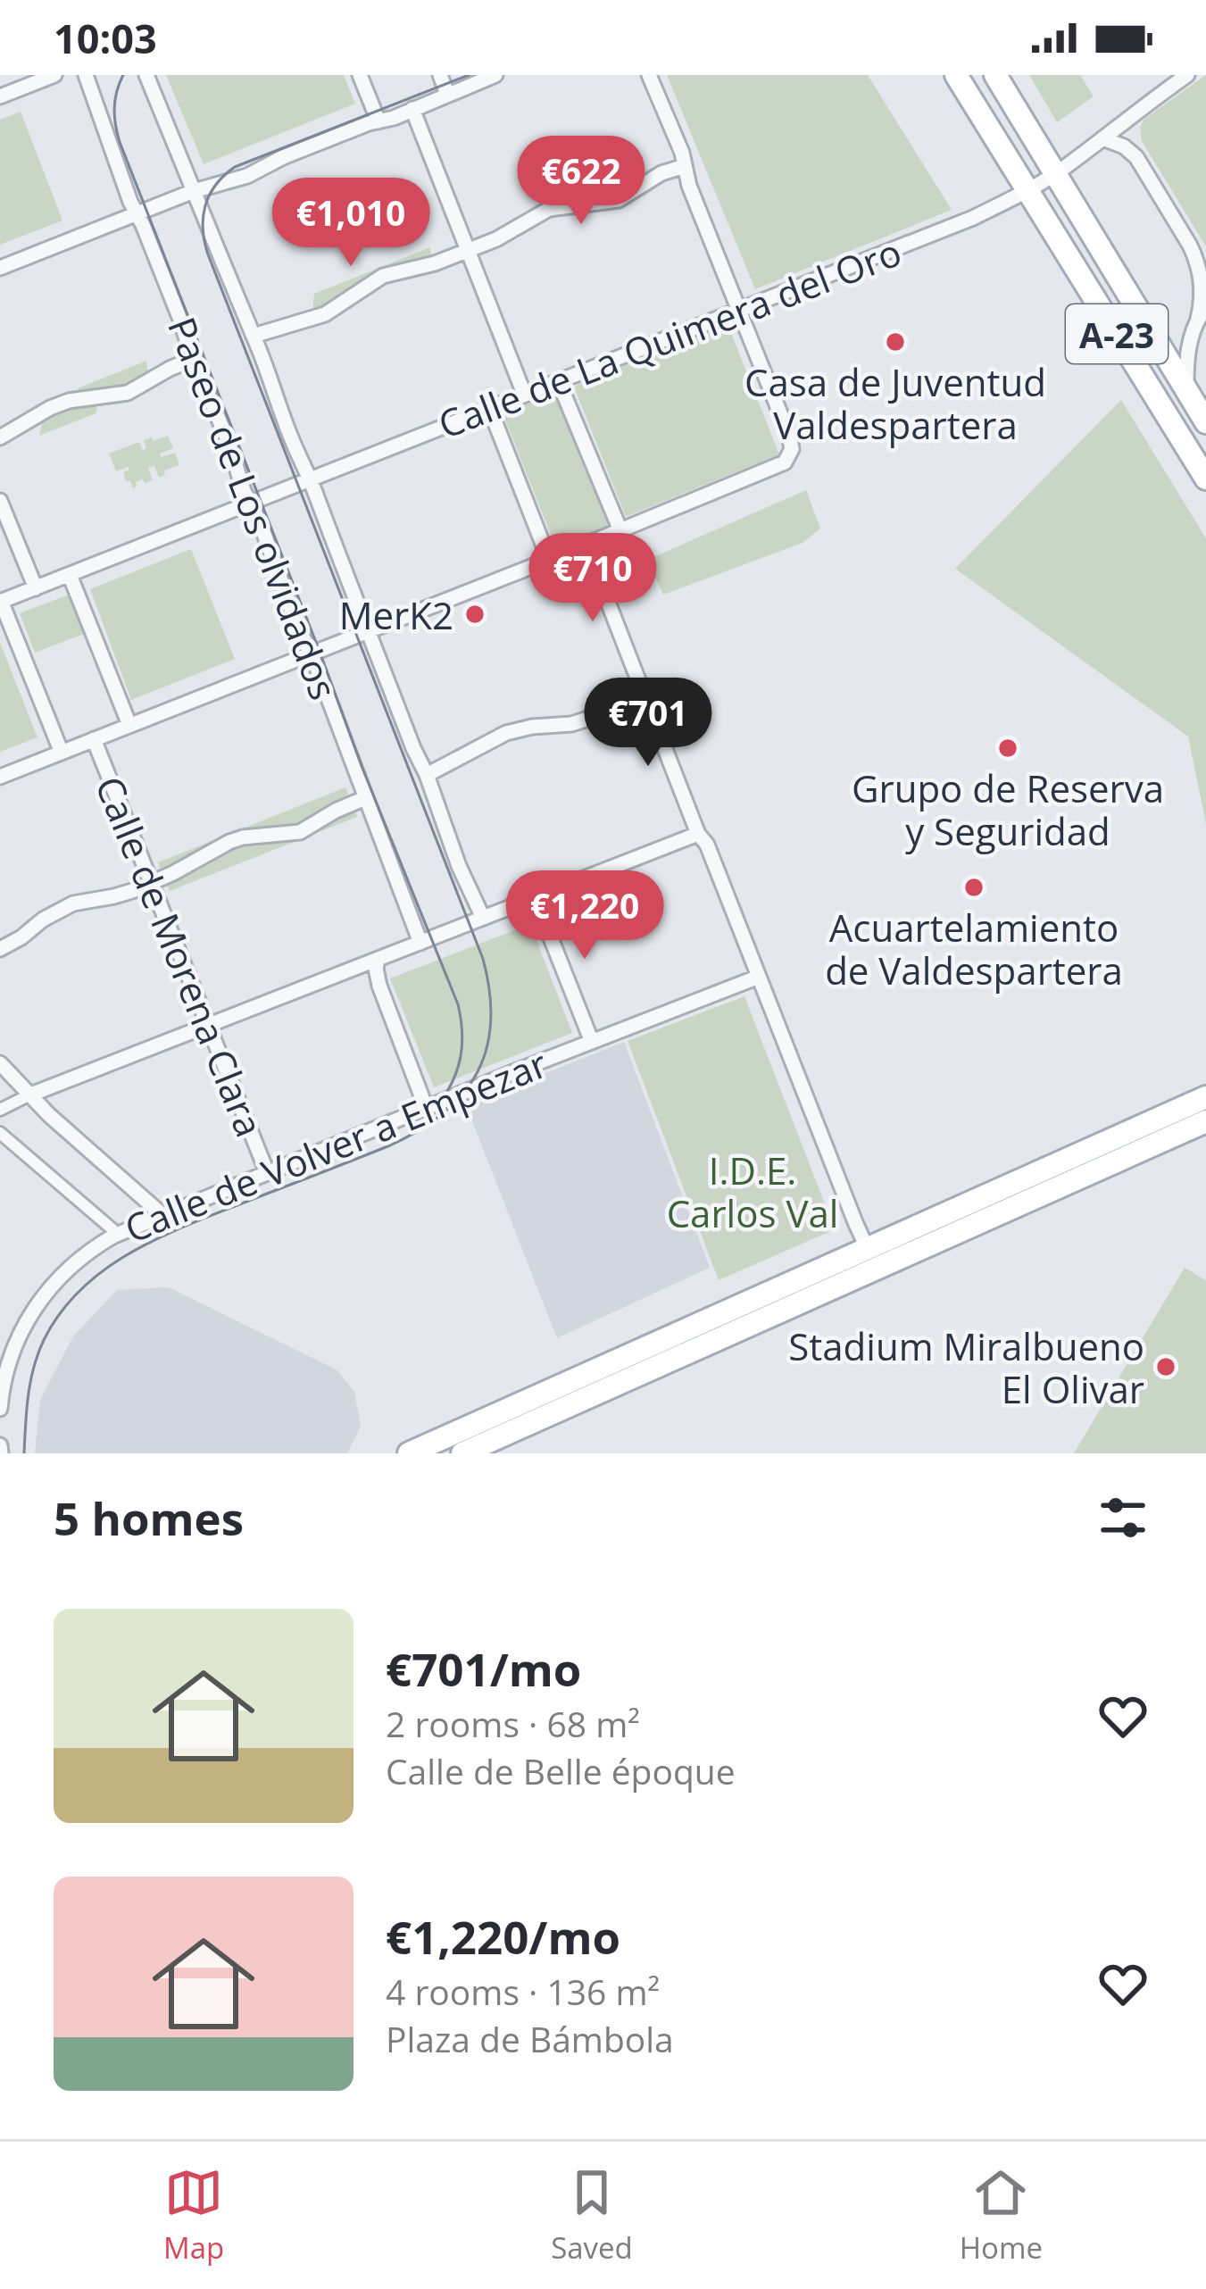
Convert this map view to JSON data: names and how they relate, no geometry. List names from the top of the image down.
{
  "streets": {
    "main road": ["A-23"],
    "street": [
      "Calle de La Quimera del Oro",
      "Paseo de Los olvidados",
      "Calle de Morena Clara",
      "Calle de Volver a Empezar"
    ]
  },
  "crossings": [
    ["A-23", "Calle de La Quimera del Oro"],
    ["Calle de La Quimera del Oro", "Paseo de Los olvidados"],
    ["Calle de Morena Clara", "Calle de Volver a Empezar"]
  ],
  "parks": ["I.D.E. Carlos Val"],
  "places": [
    "Casa de Juventud Valdespartera",
    "MerK2",
    "Grupo de Reserva y Seguridad",
    "Acuartelamiento de Valdespartera",
    "Stadium Miralbueno El Olivar"
  ],
  "page": {
    "status": "10:03",
    "price": [
      "€622",
      "€1,010",
      "€710",
      "€701",
      "€1,220"
    ],
    "heading": "5 homes",
    "list": [
      {
        "name": "€701/mo",
        "note": "2 rooms · 68 m² · Calle de Belle époque"
      },
      {
        "name": "€1,220/mo",
        "note": "4 rooms · 136 m² · Plaza de Bámbola"
      }
    ],
    "tabs": ["Map", "Saved", "Home"]
  }
}
